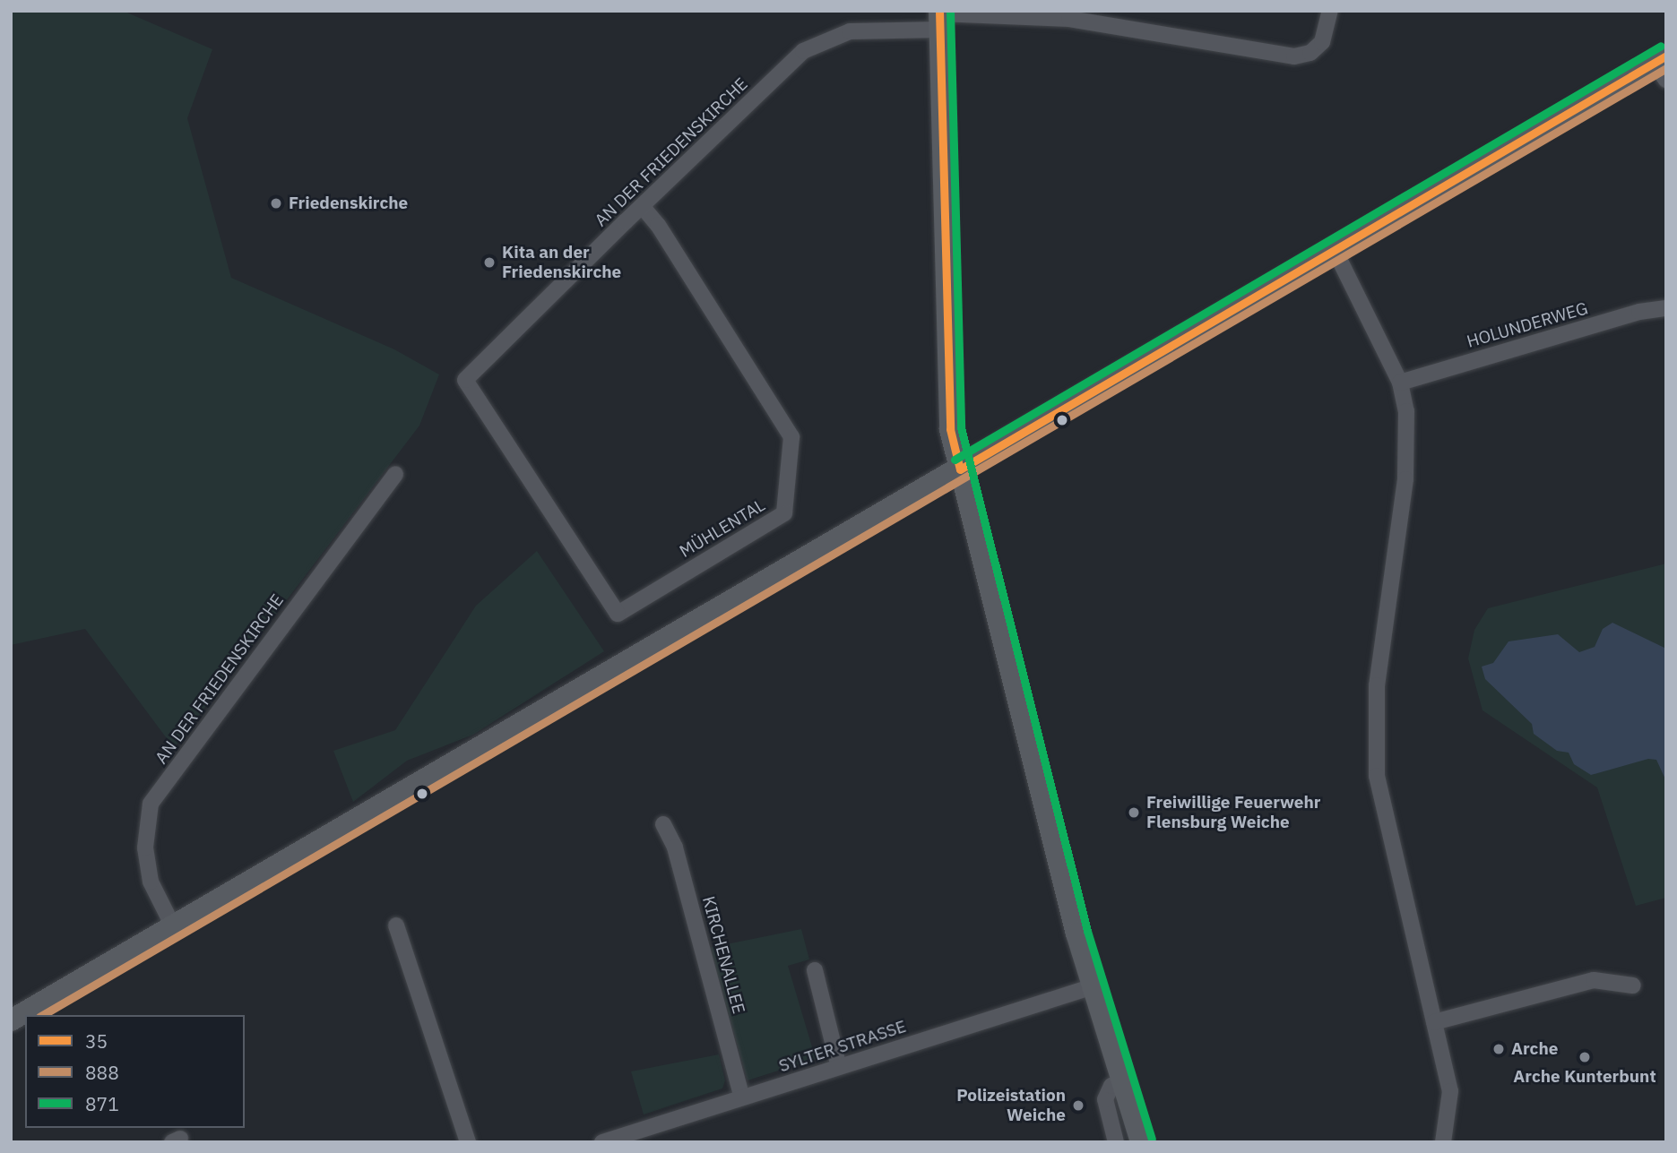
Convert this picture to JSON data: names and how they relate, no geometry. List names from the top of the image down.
{
  "streets": {
    "street": [
      "AN DER FRIEDENSKIRCHE",
      "HOLUNDERWEG",
      "MÜHLENTAL",
      "KIRCHENALLEE",
      "SYLTER STRASSE"
    ]
  },
  "crossings": [
    ["AN DER FRIEDENSKIRCHE", "MÜHLENTAL"],
    ["KIRCHENALLEE", "SYLTER STRASSE"]
  ],
  "places": [
    "Friedenskirche",
    "Kita an der Friedenskirche",
    "Freiwillige Feuerwehr Flensburg Weiche",
    "Arche",
    "Arche Kunterbunt",
    "Polizeistation Weiche"
  ],
  "lines": ["transit line 35", "transit line 871", "transit line 888"],
  "legend": ["35", "888", "871"]
}
